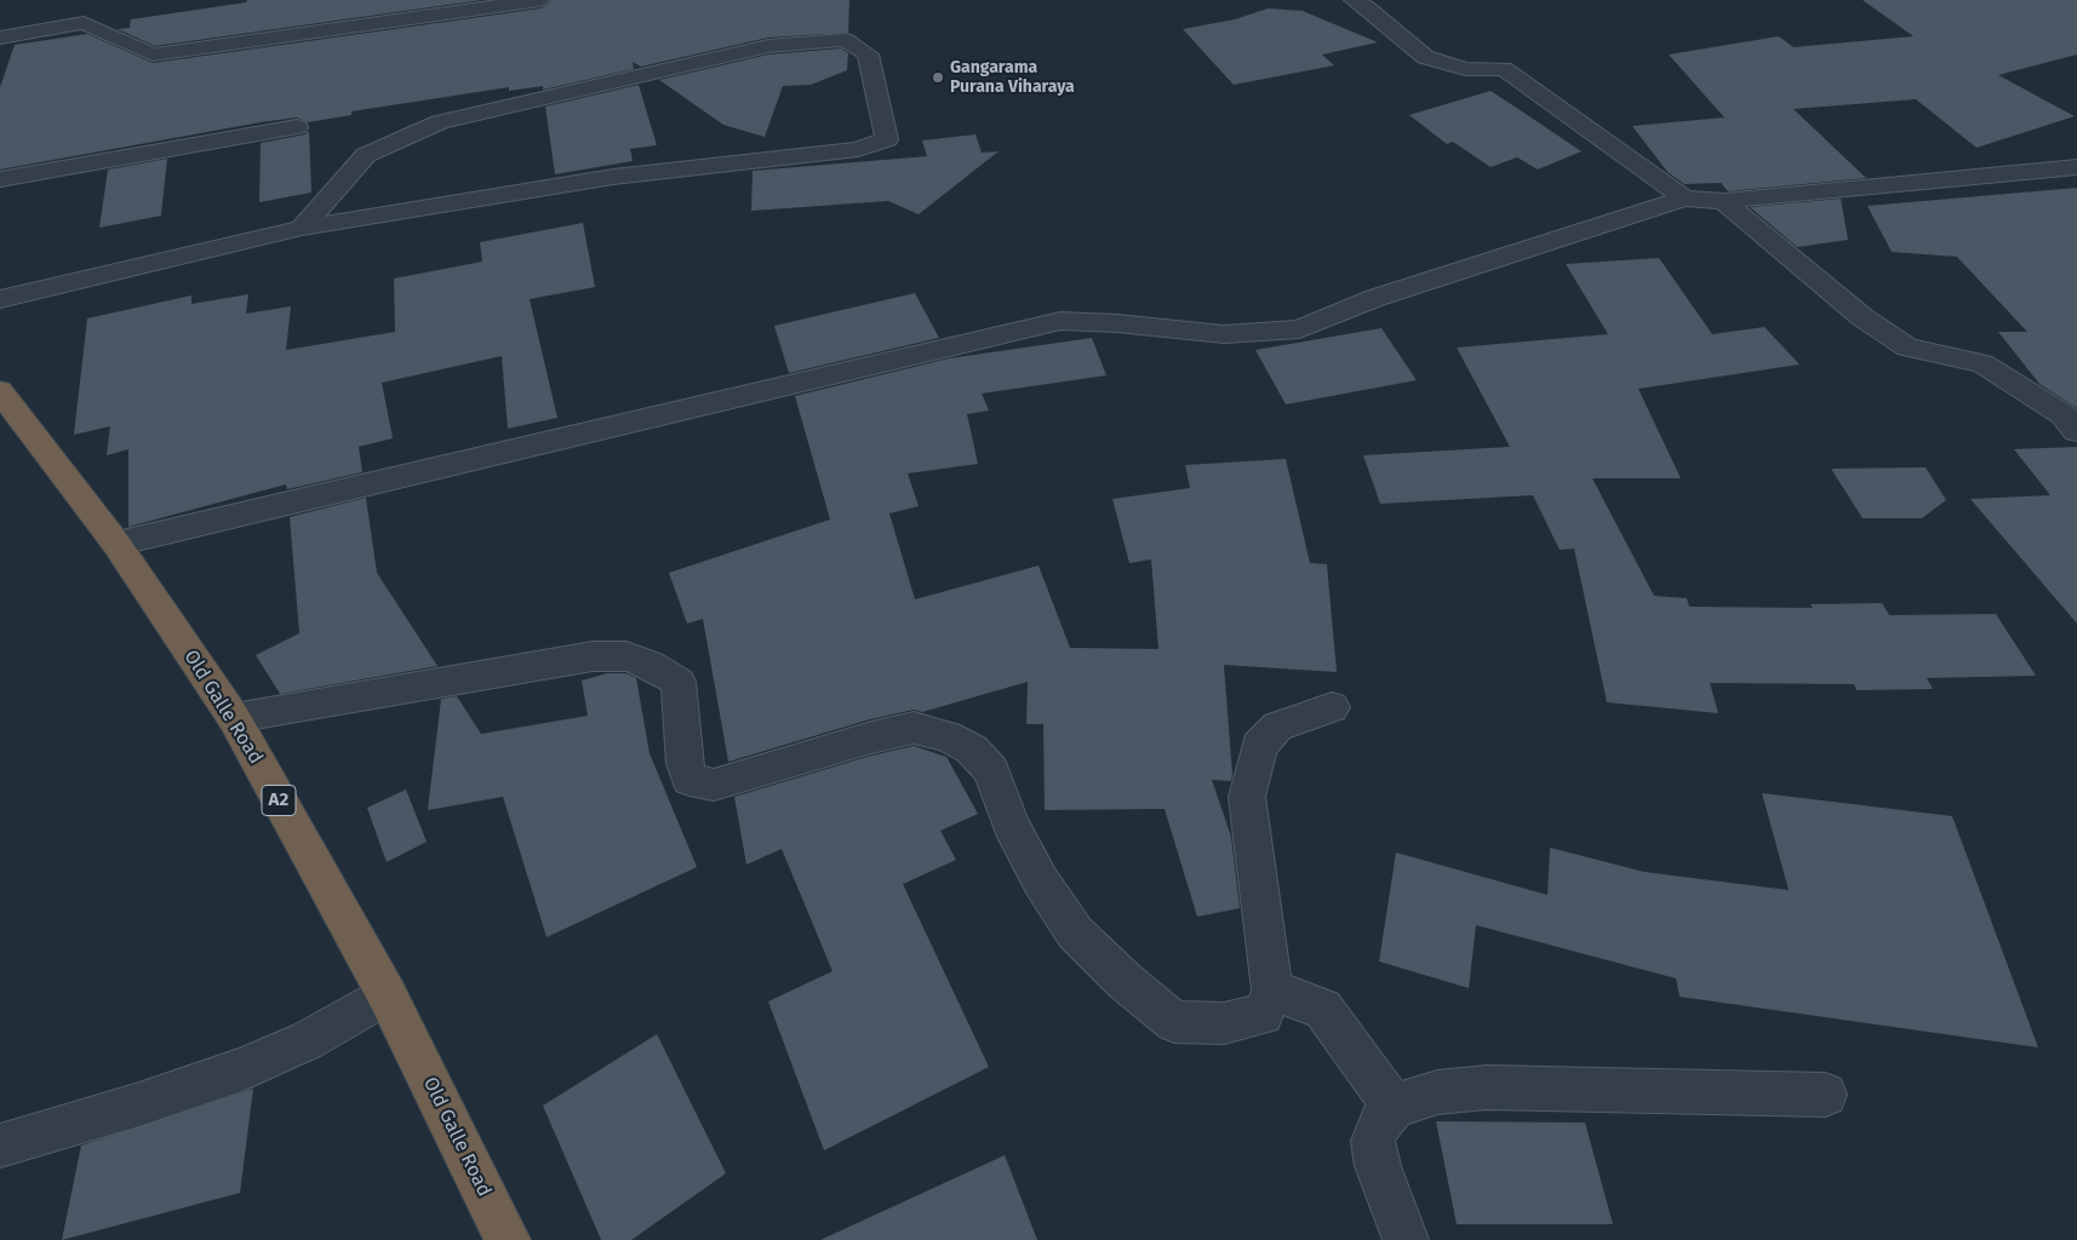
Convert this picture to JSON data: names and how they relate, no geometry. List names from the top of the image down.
{
  "streets": {
    "highway": ["Old Galle Road", "A2"]
  },
  "places": ["Gangarama Purana Viharaya"]
}
